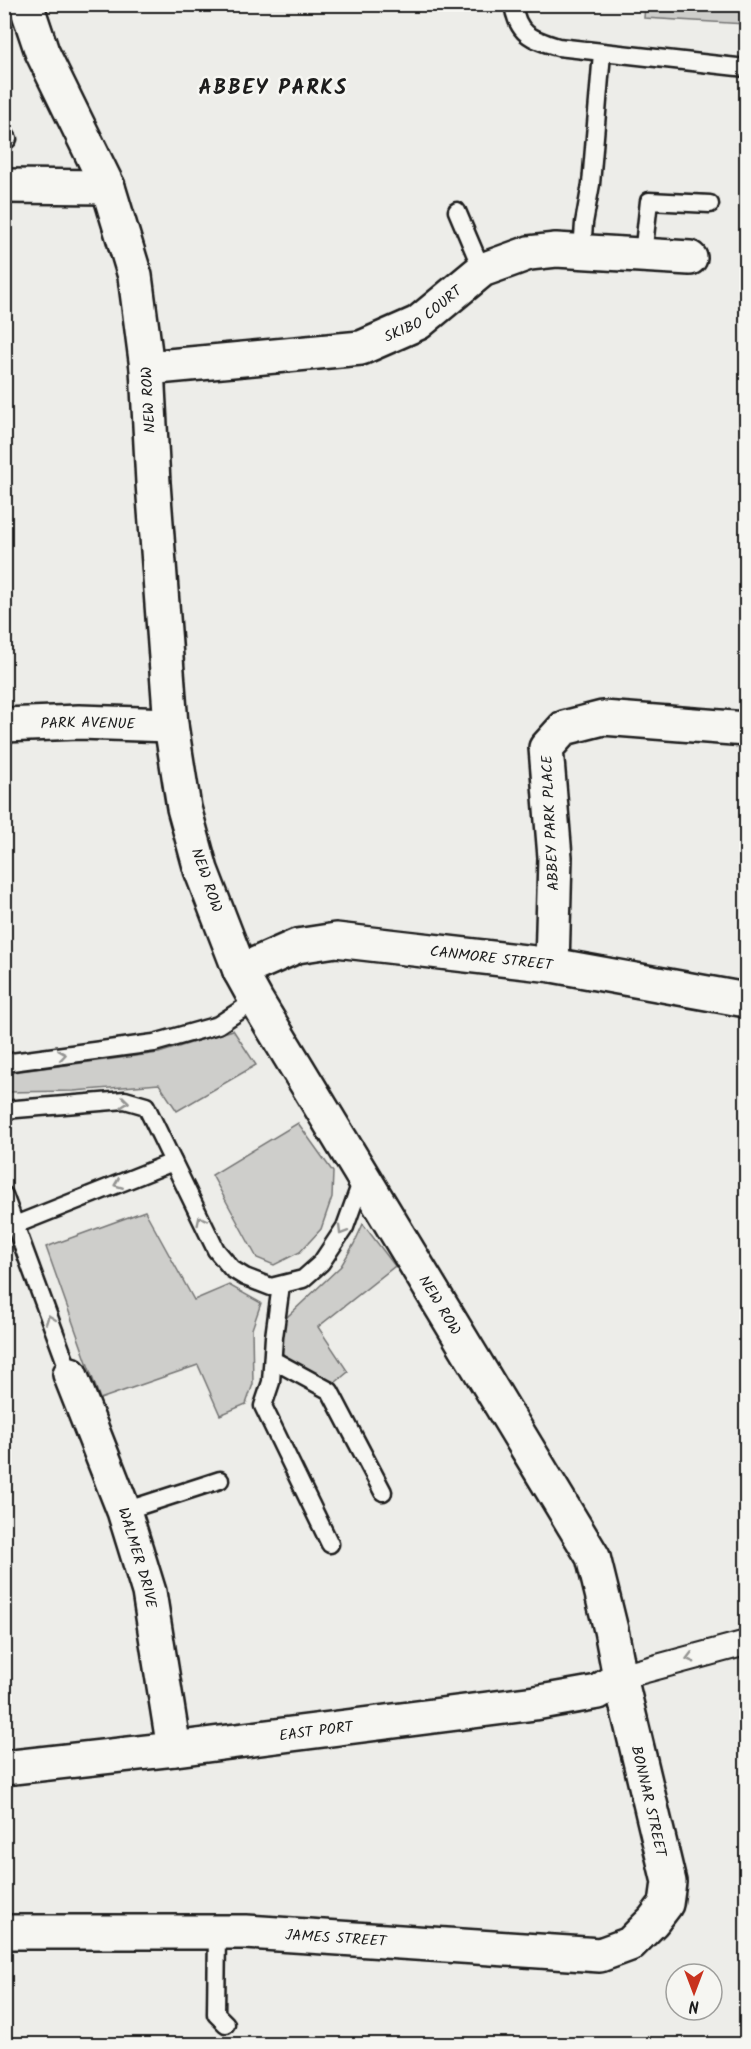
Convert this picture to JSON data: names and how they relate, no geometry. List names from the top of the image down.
{
  "streets": {
    "street": [
      "SKIBO COURT",
      "NEW ROW",
      "PARK AVENUE",
      "ABBEY PARK PLACE",
      "CANMORE STREET",
      "WALMER DRIVE",
      "EAST PORT",
      "BONNAR STREET",
      "JAMES STREET"
    ]
  },
  "crossings": [
    ["SKIBO COURT", "NEW ROW"],
    ["NEW ROW", "PARK AVENUE"],
    ["NEW ROW", "CANMORE STREET"],
    ["NEW ROW", "EAST PORT"],
    ["NEW ROW", "BONNAR STREET"],
    ["ABBEY PARK PLACE", "CANMORE STREET"],
    ["WALMER DRIVE", "EAST PORT"],
    ["EAST PORT", "BONNAR STREET"],
    ["BONNAR STREET", "JAMES STREET"]
  ],
  "districts": ["ABBEY PARKS"],
  "north": "bottom"
}
